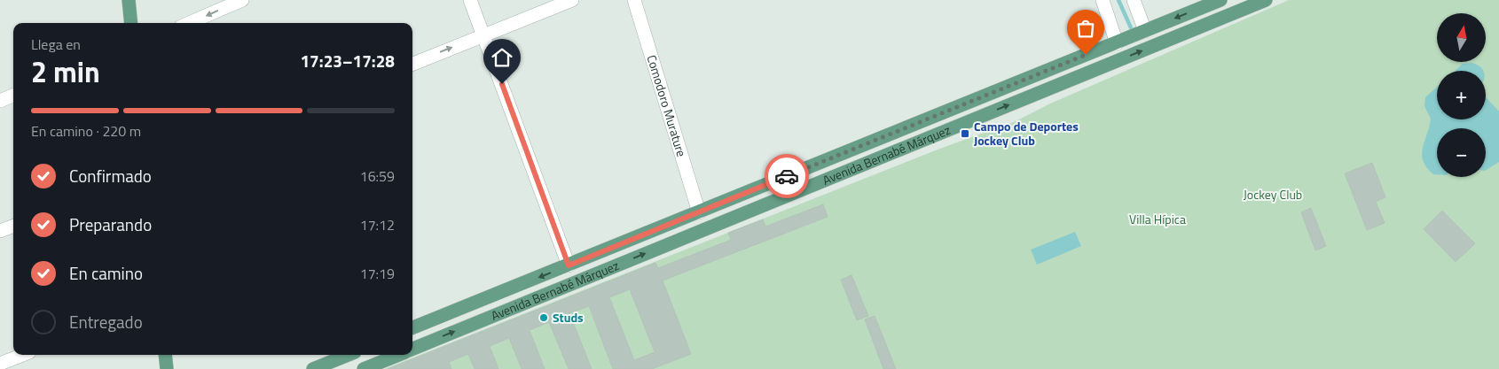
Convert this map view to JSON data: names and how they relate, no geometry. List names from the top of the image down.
{
  "streets": {
    "main road": ["Avenida Bernabé Márquez"],
    "street": ["Comodoro Murature"]
  },
  "crossings": [
    ["Comodoro Murature", "Avenida Bernabé Márquez"]
  ],
  "parks": ["Jockey Club", "Villa Hípica"],
  "places": {
    "transit": ["Campo de Deportes Jockey Club"],
    "other": ["Studs"]
  },
  "north": "top",
  "page": {
    "map_buttons": ["+", "−"],
    "heading": ["2 min", "Llega en", "17:23–17:28"],
    "bar": "En camino · 220 m",
    "list": [
      ["Confirmado", "16:59"],
      ["Preparando", "17:12"],
      ["En camino", "17:19"],
      "Entregado"
    ]
  }
}
